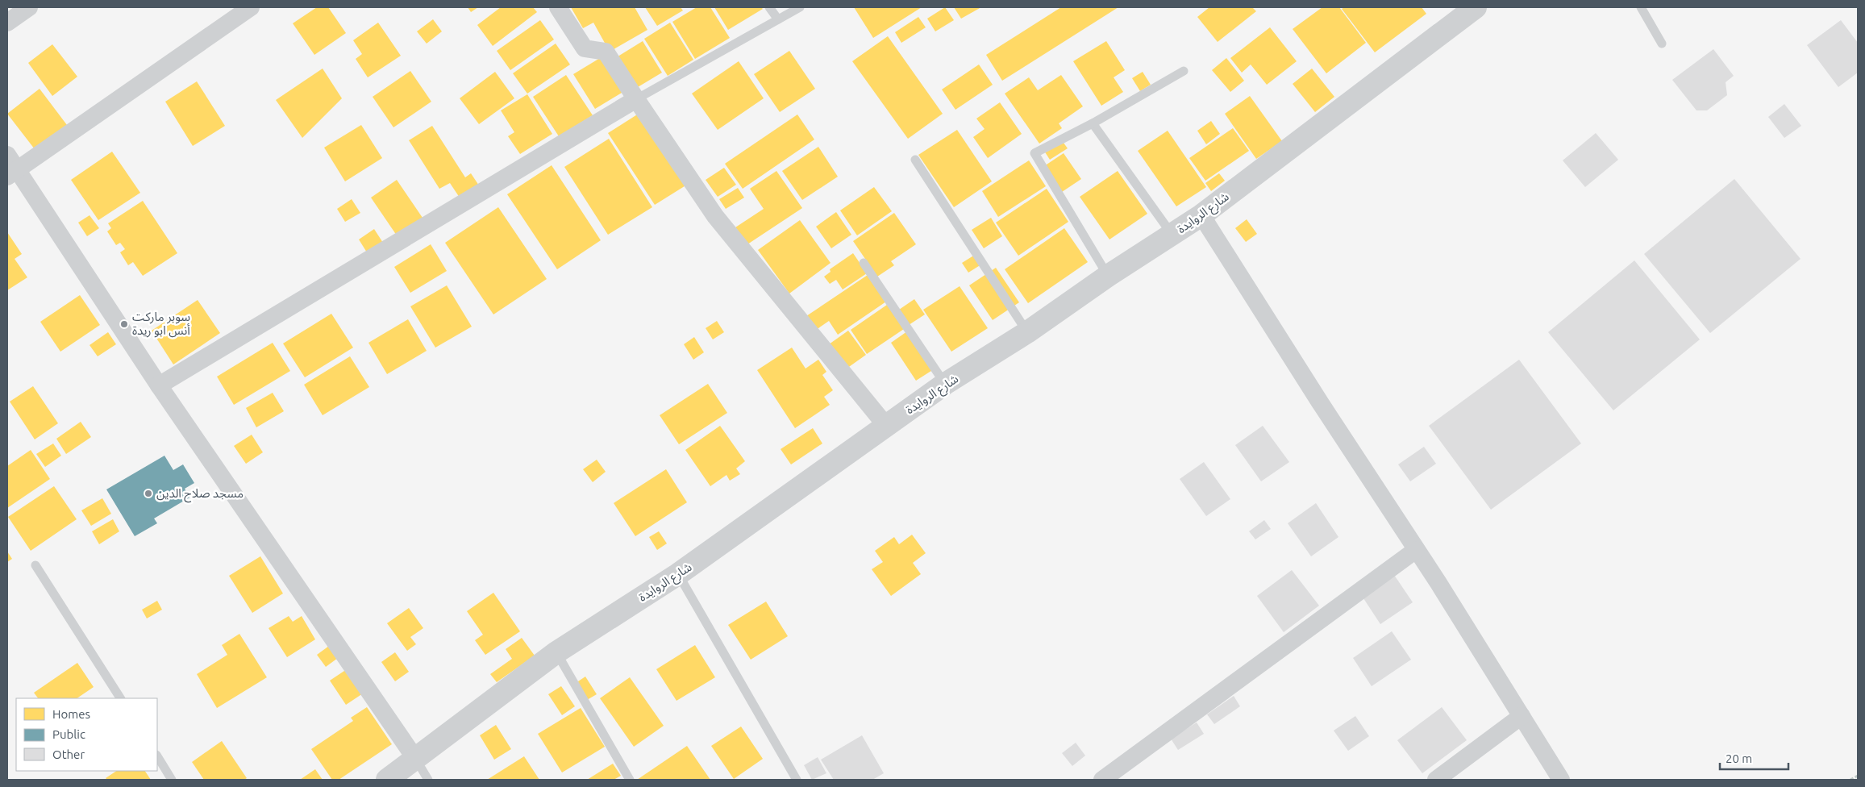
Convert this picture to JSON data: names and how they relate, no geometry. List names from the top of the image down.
{
  "streets": {
    "street": ["شارع الروايدة"]
  },
  "places": ["سوبر ماركت أنس ابو ريدة", "مسجد صلاح الدين"],
  "legend": ["Homes", "Public", "Other"],
  "scale_bar": "20 m"
}
